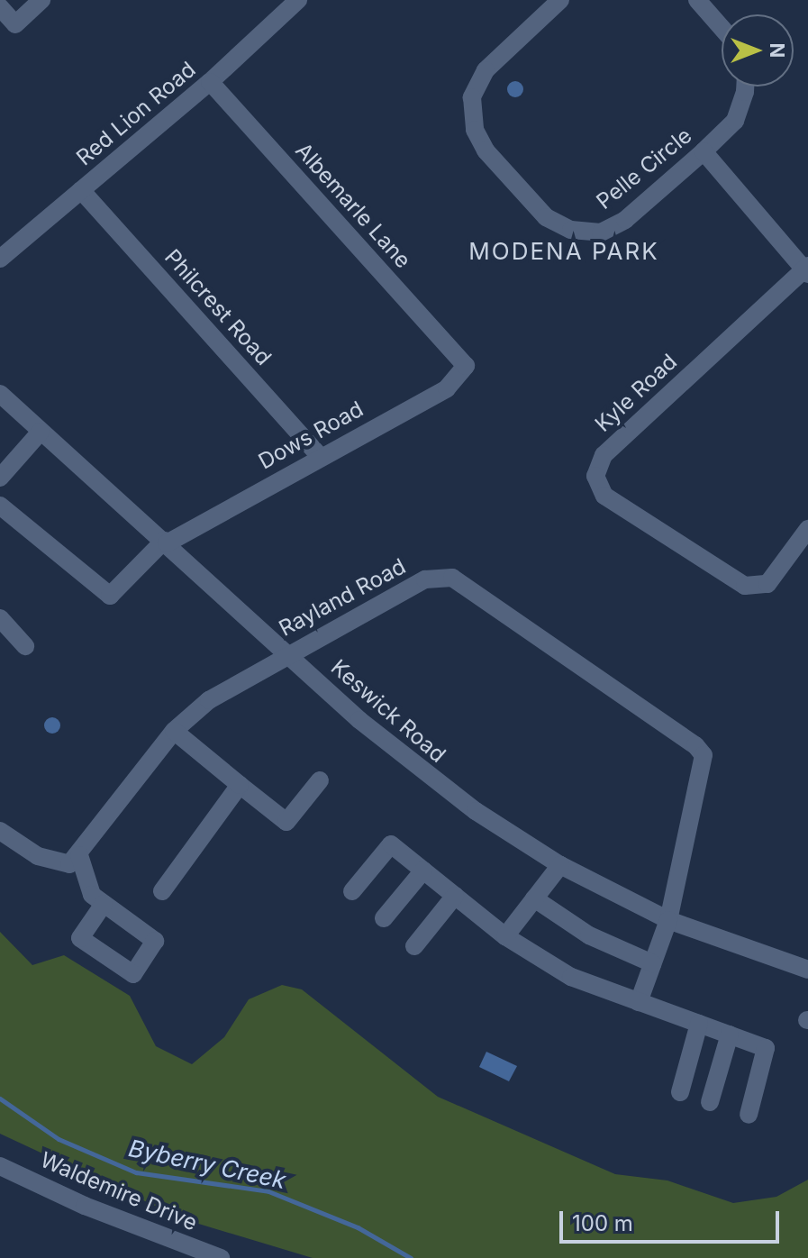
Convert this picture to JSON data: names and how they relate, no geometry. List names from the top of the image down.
{
  "streets": {
    "street": [
      "Red Lion Road",
      "Pelle Circle",
      "Albemarle Lane",
      "Philcrest Road",
      "Kyle Road",
      "Dows Road",
      "Rayland Road",
      "Keswick Road",
      "Waldemire Drive"
    ]
  },
  "crossings": [
    ["Red Lion Road", "Albemarle Lane"],
    ["Red Lion Road", "Philcrest Road"],
    ["Albemarle Lane", "Dows Road"],
    ["Philcrest Road", "Dows Road"],
    ["Dows Road", "Keswick Road"],
    ["Rayland Road", "Keswick Road"]
  ],
  "districts": ["MODENA PARK"],
  "water": ["Byberry Creek"],
  "scale_bar": "100 m",
  "north": "right"
}
